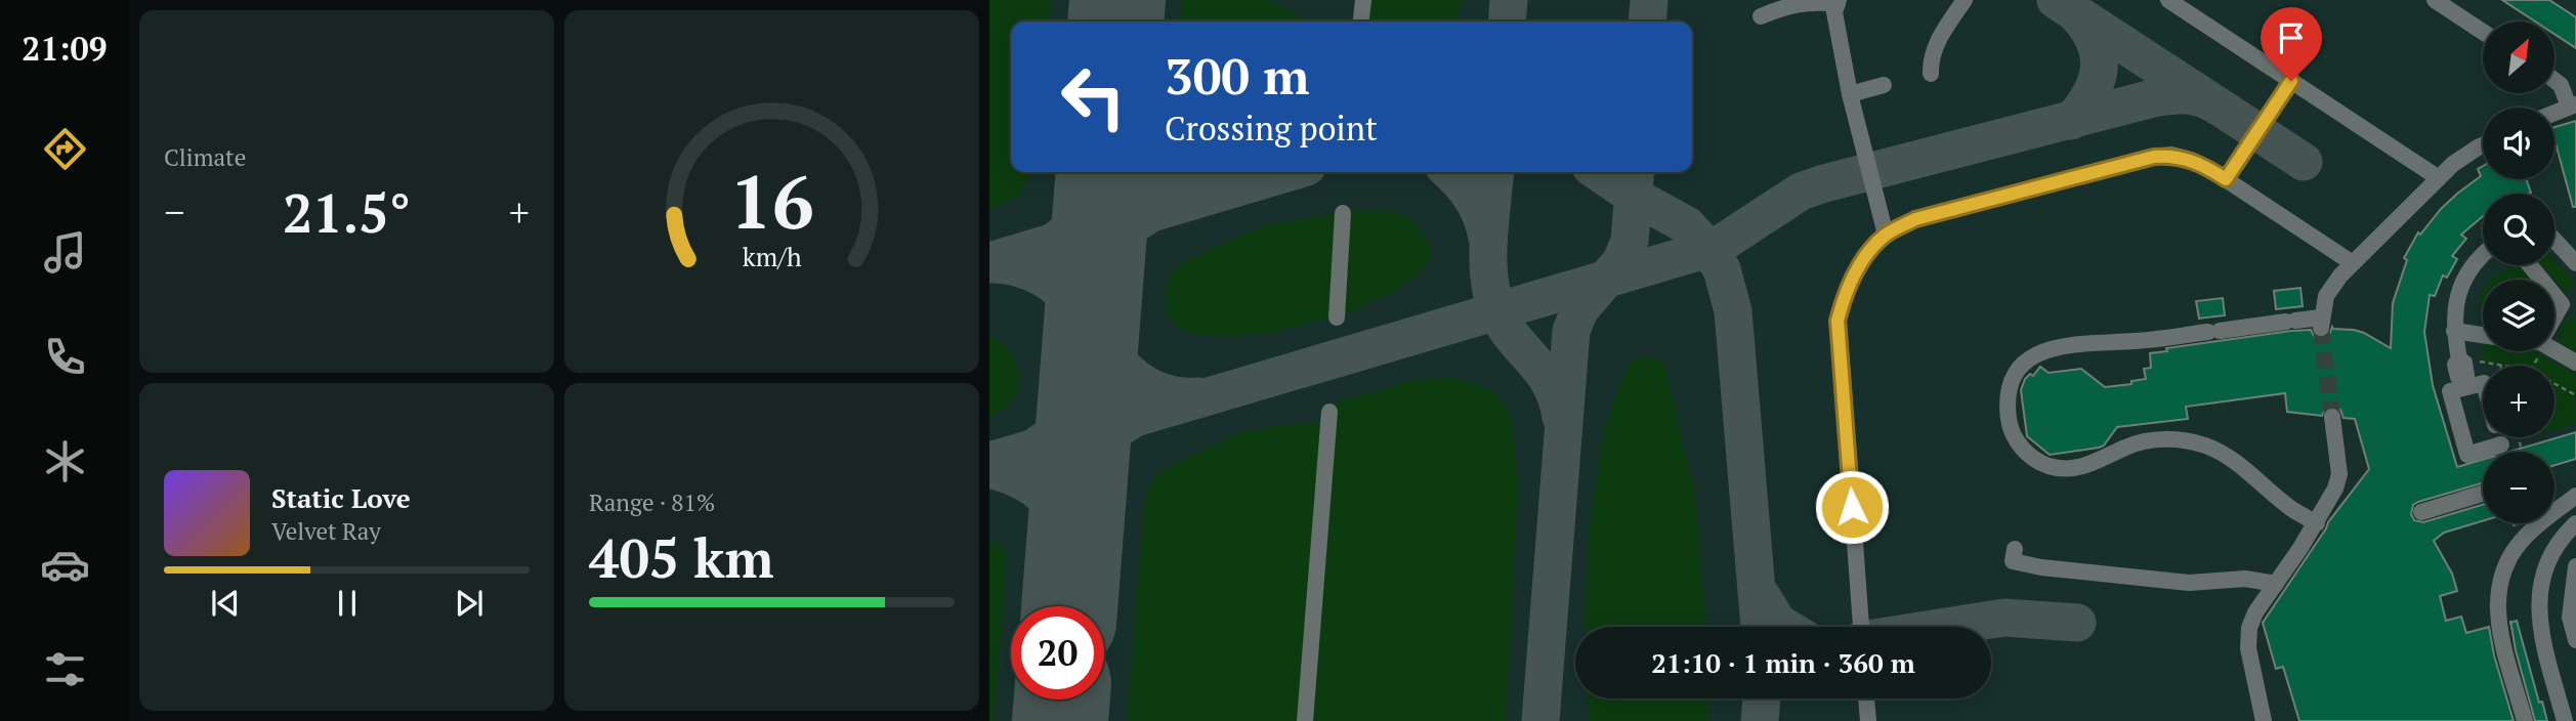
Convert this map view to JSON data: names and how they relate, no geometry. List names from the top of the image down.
{
  "north": "top right",
  "page": {
    "tabs": "21:09",
    "tile": [
      "Climate",
      ["Range · 81%", "405 km"]
    ],
    "map_buttons": ["+", "−"],
    "turn": ["300 m", "Crossing point"],
    "heat": ["−", "21.5°", "+"],
    "song": ["Static Love", "Velvet Ray"],
    "limit": "20",
    "trip": "21:10 · 1 min · 360 m",
    "gauge": ["16", "km/h"]
  }
}
